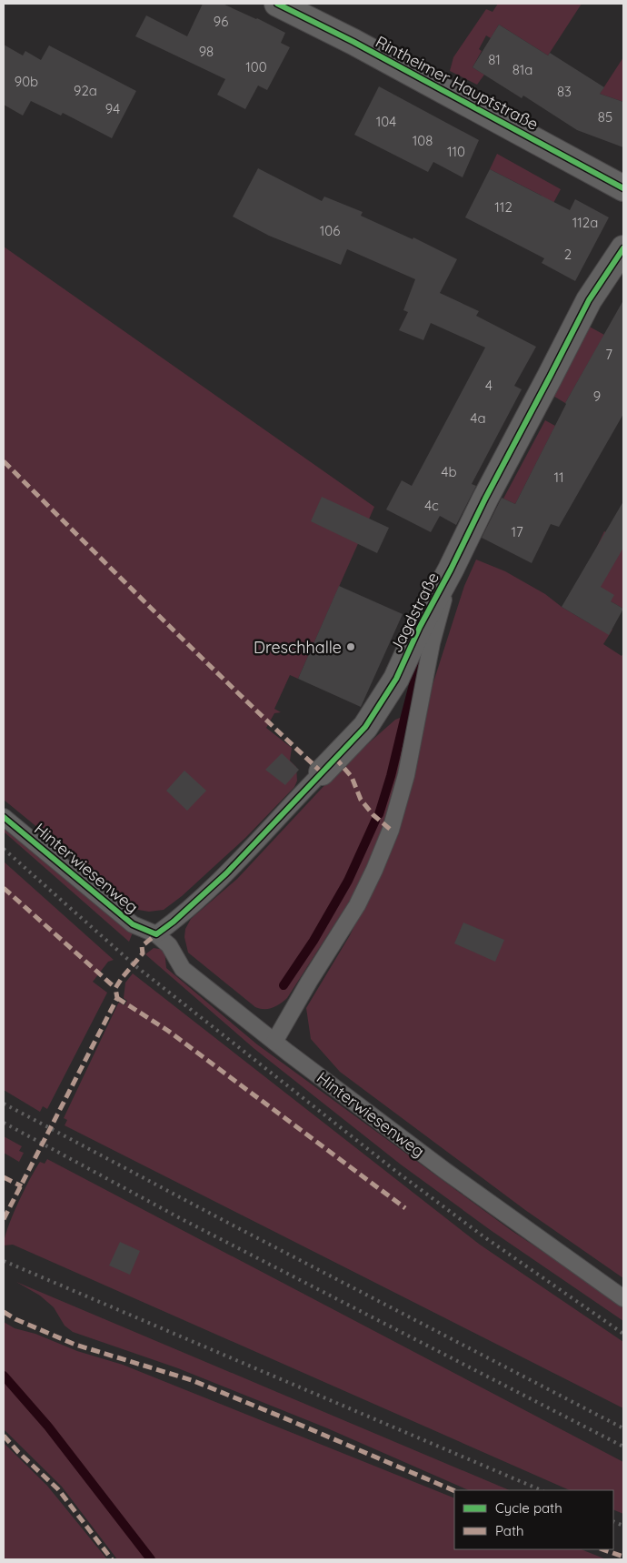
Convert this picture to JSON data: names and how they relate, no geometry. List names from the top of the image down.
{
  "streets": {
    "street": ["Rintheimer Hauptstraße", "Jagdstraße"],
    "lane": ["Hinterwiesenweg"]
  },
  "crossings": [
    ["Jagdstraße", "Hinterwiesenweg"]
  ],
  "places": ["Dreschhalle"],
  "house_numbers": [
    "96",
    "98",
    "81",
    "100",
    "81a",
    "90b",
    "92a",
    "83",
    "94",
    "85",
    "104",
    "108",
    "110",
    "112",
    "112a",
    "106",
    "2",
    "7",
    "4",
    "9",
    "4a",
    "4b",
    "11",
    "4c",
    "17"
  ],
  "legend": ["Cycle path", "Path"]
}
